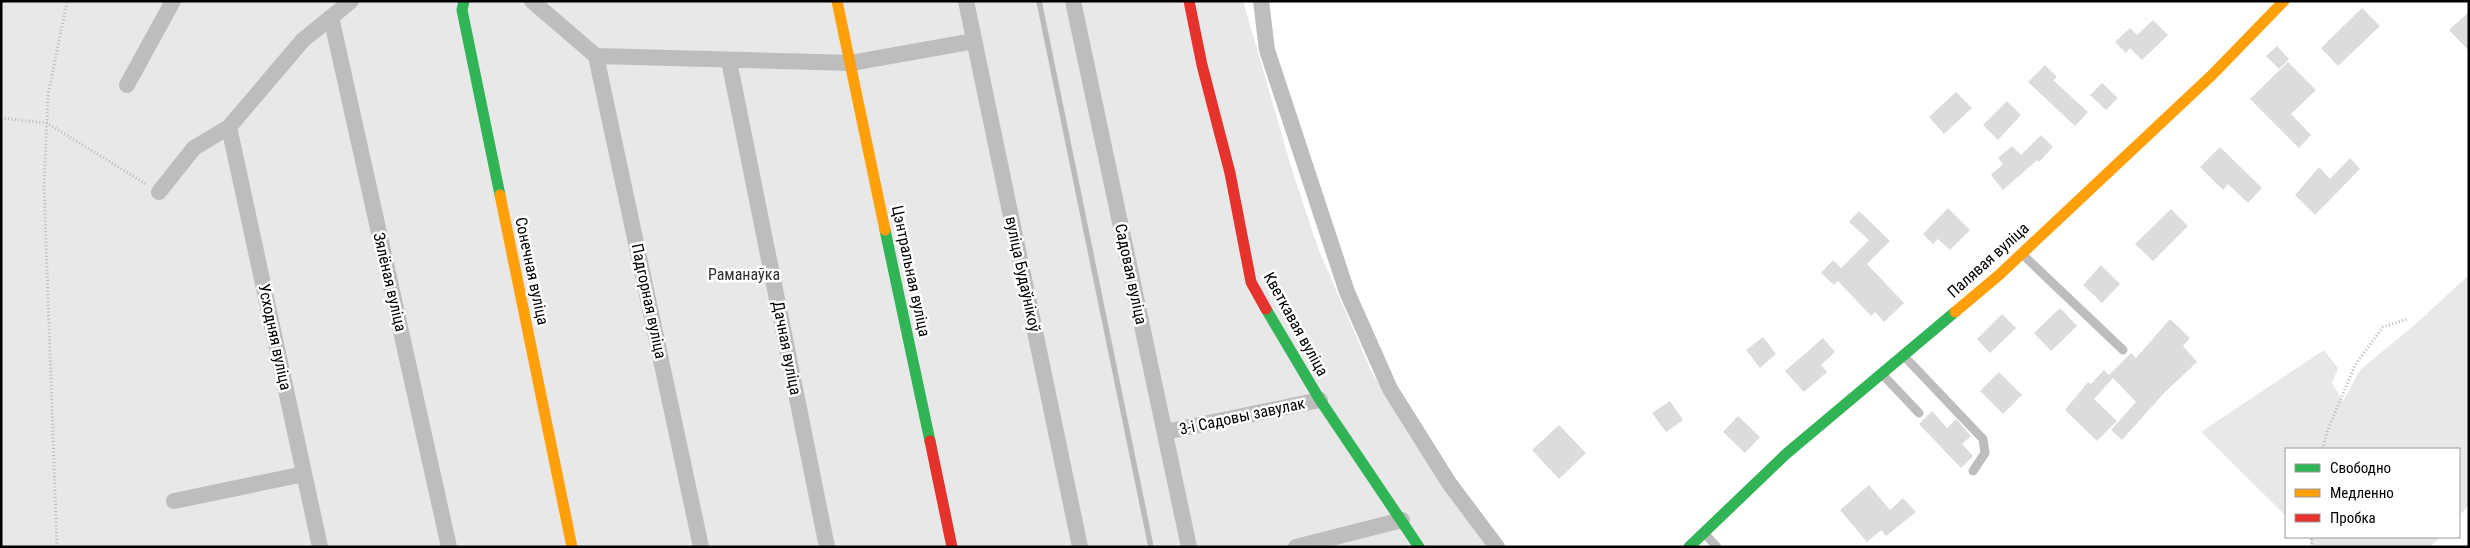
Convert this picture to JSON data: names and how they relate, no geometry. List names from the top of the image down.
{
  "streets": {
    "street": [
      "Палявая вуліца",
      "Сонечная вуліца",
      "Цэнтральная вуліца",
      "вуліца Будаўнікоў",
      "Садовая вуліца",
      "Зялёная вуліца",
      "Падгорная вуліца",
      "Кветкавая вуліца",
      "Усходняя вуліца",
      "Дачная вуліца",
      "3-і Садовы завулак"
    ]
  },
  "crossings": [
    ["Садовая вуліца", "3-і Садовы завулак"],
    ["Кветкавая вуліца", "3-і Садовы завулак"]
  ],
  "parks": ["Раманаўка"],
  "legend": ["Свободно", "Медленно", "Пробка"]
}
